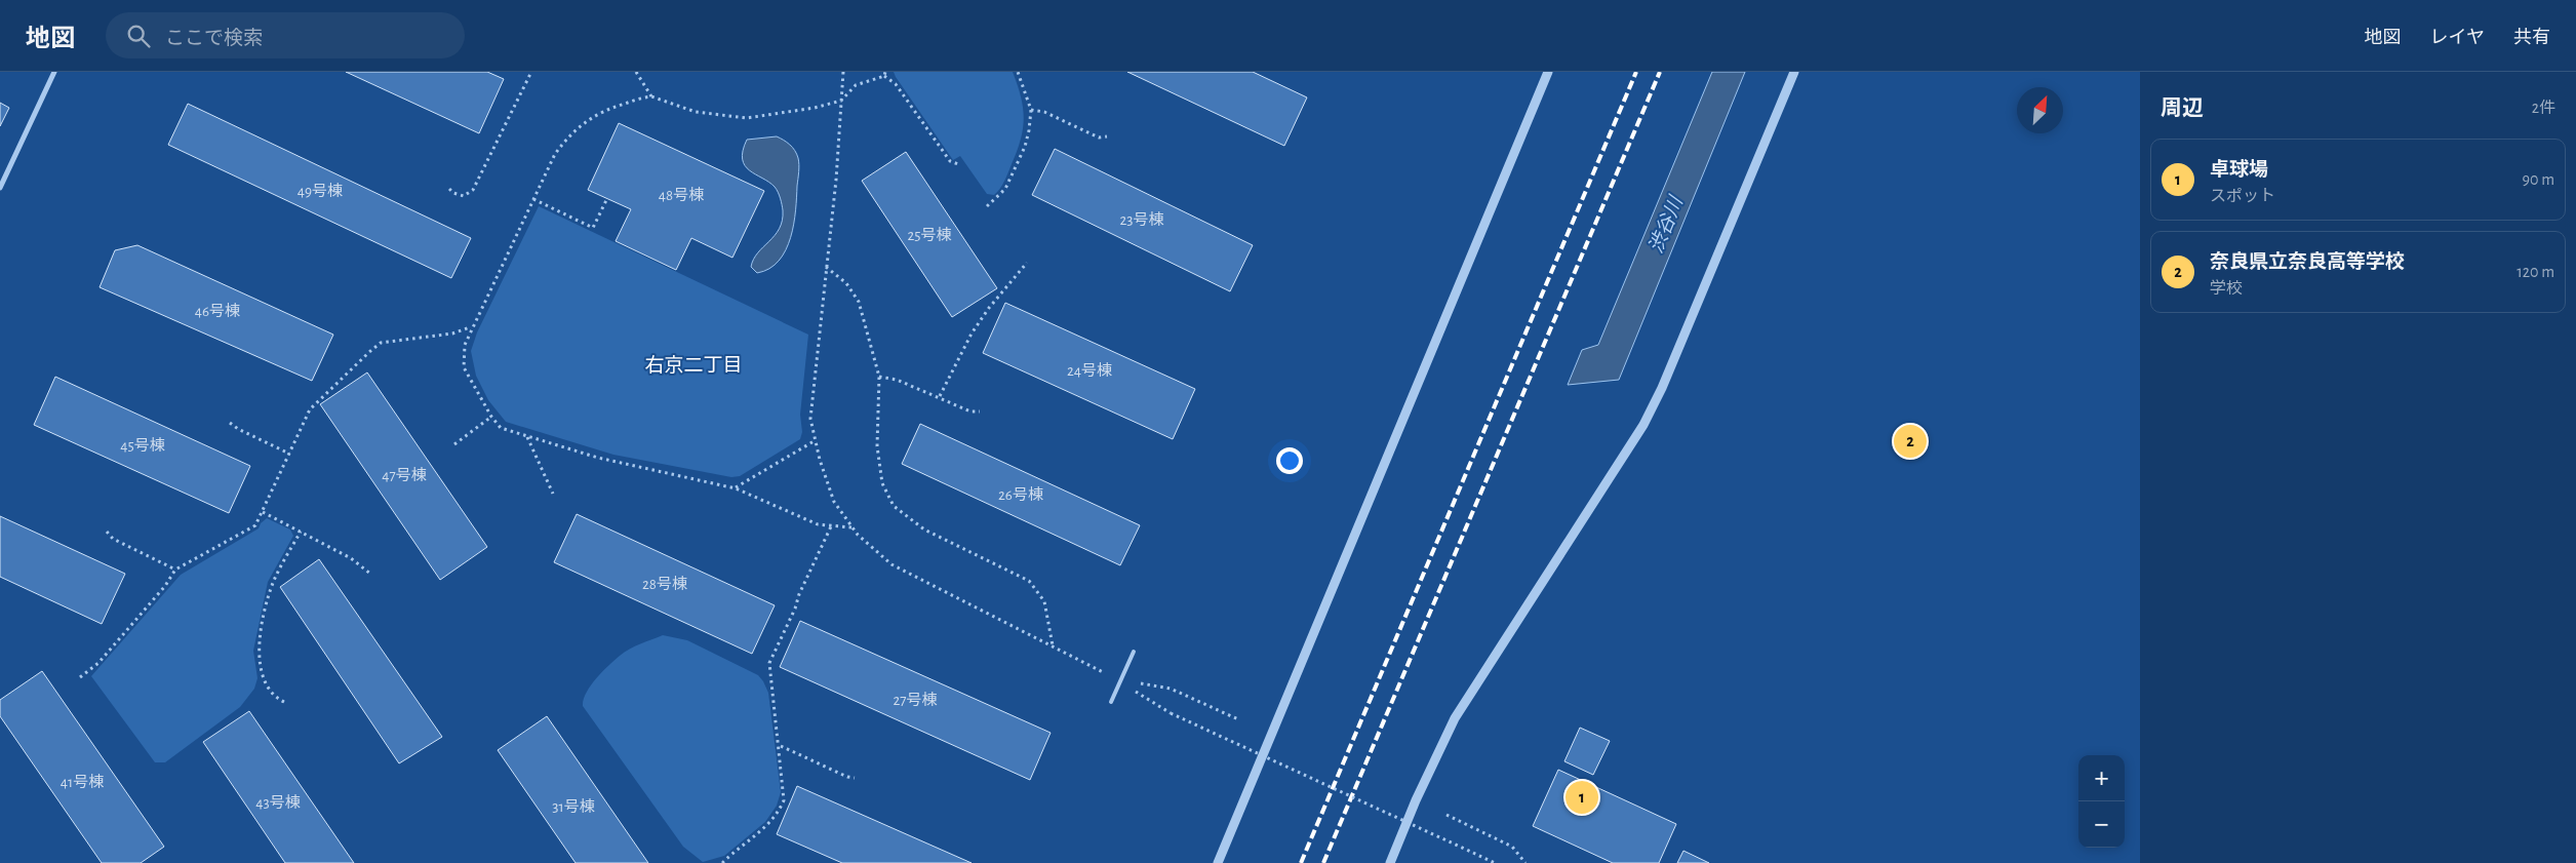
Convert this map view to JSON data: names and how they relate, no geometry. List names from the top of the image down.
{
  "districts": ["右京二丁目"],
  "water": ["渋谷川"],
  "house_numbers": [
    "49号棟",
    "48号棟",
    "23号棟",
    "25号棟",
    "46号棟",
    "24号棟",
    "45号棟",
    "47号棟",
    "26号棟",
    "28号棟",
    "27号棟",
    "41号棟",
    "43号棟",
    "31号棟"
  ],
  "north": "top right",
  "page": {
    "header": "地図",
    "search": "ここで検索",
    "nav": ["地図", "レイヤ", "共有"],
    "heading": ["周辺", "2件"],
    "list": [
      {
        "mark": "1",
        "name": "卓球場",
        "note": "スポット",
        "value": "90 m"
      },
      {
        "mark": "2",
        "name": "奈良県立奈良高等学校",
        "note": "学校",
        "value": "120 m"
      }
    ],
    "pins": ["2", "1"],
    "map_buttons": ["+", "−"]
  }
}
